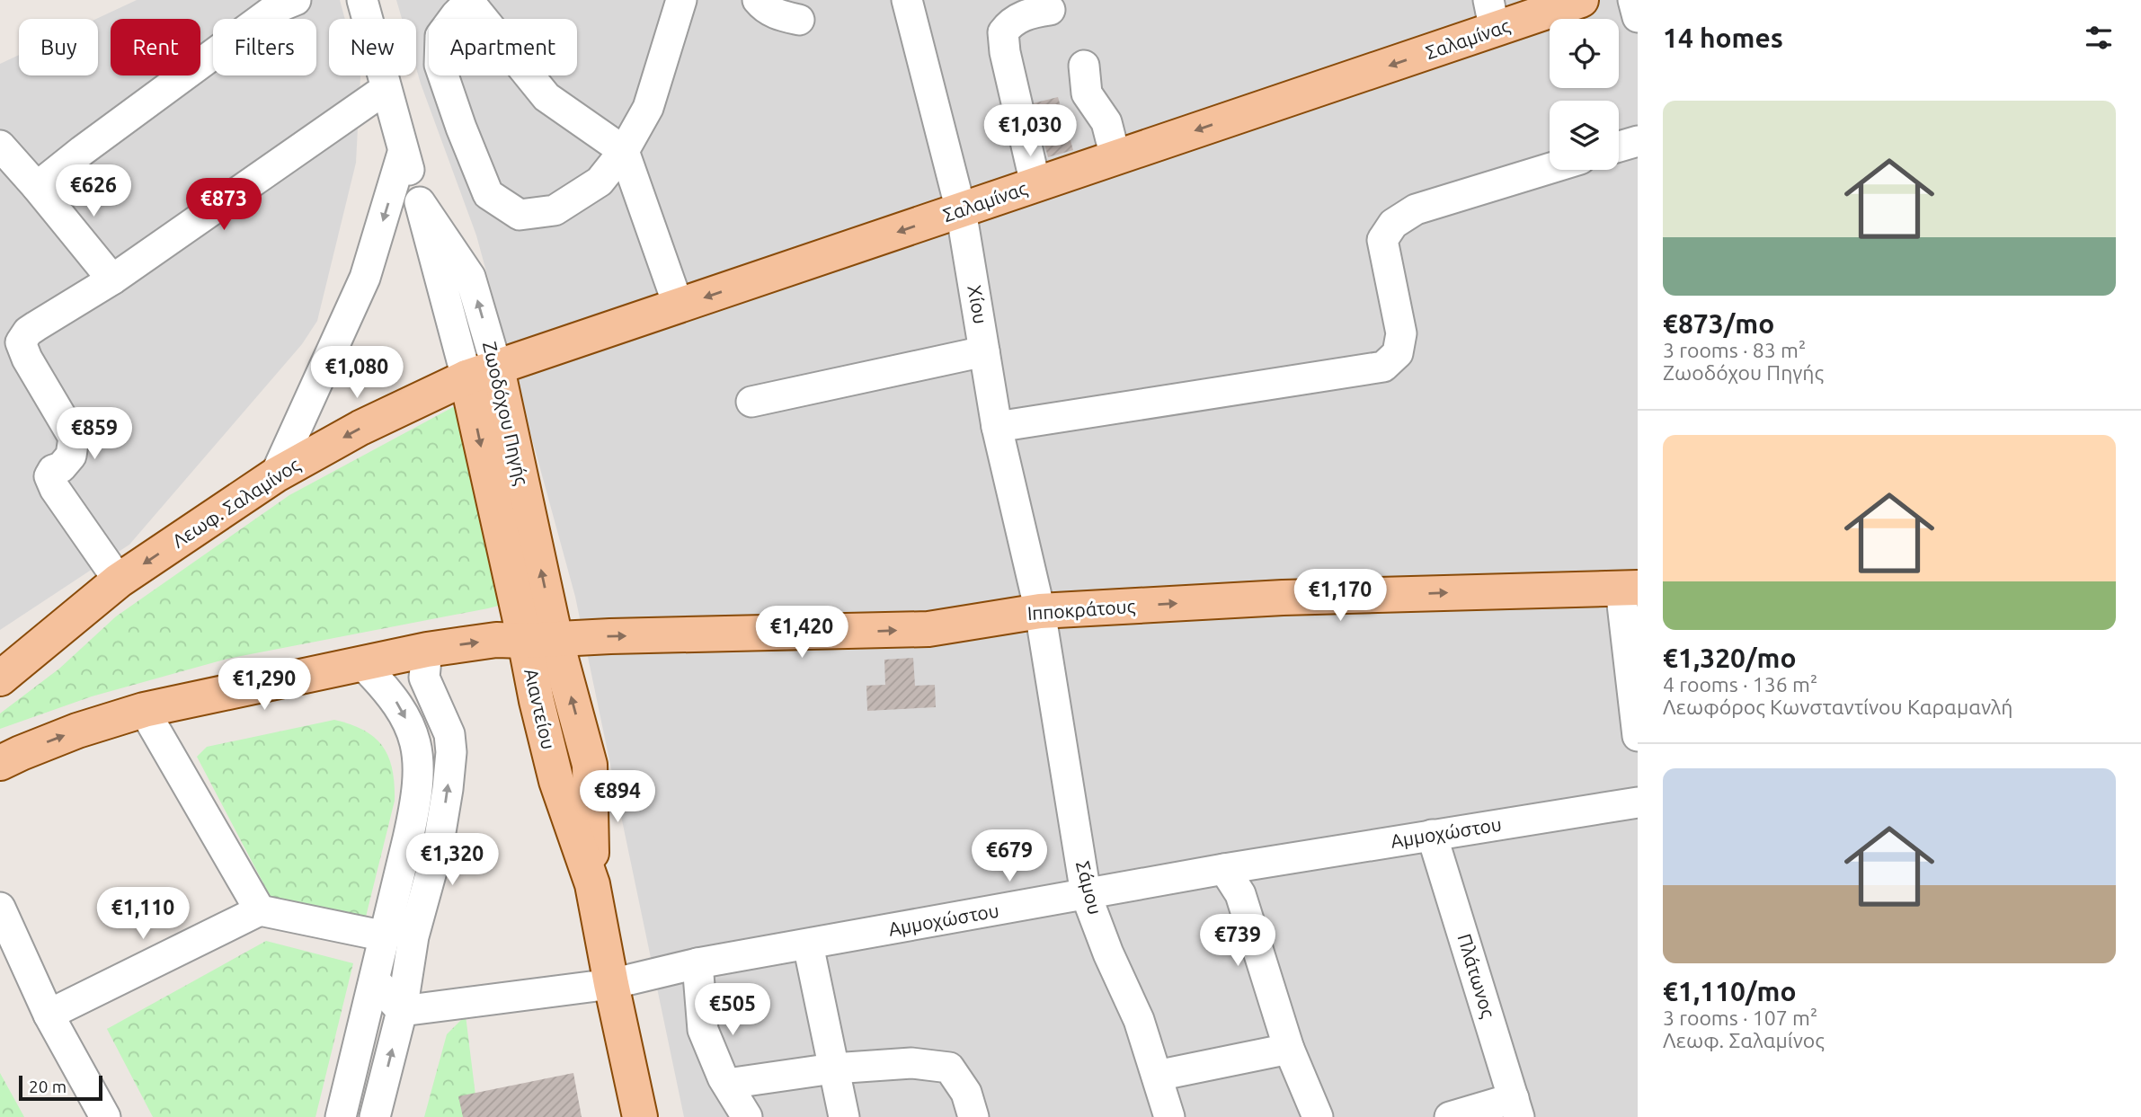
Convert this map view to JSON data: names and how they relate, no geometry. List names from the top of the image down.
{
  "streets": {
    "main road": [
      "Σαλαμίνας",
      "Ζωοδόχου Πηγής",
      "Λεωφ. Σαλαμίνος",
      "Ιπποκράτους",
      "Αιαντείου"
    ],
    "street": [
      "Χίου",
      "Αμμοχώστου",
      "Σάμου",
      "Πλάτωνος"
    ]
  },
  "crossings": [
    ["Σαλαμίνας", "Χίου"],
    ["Σαλαμίνας", "Ζωοδόχου Πηγής"],
    ["Σαλαμίνας", "Λεωφ. Σαλαμίνος"],
    ["Χίου", "Ιπποκράτους"],
    ["Χίου", "Σάμου"],
    ["Ζωοδόχου Πηγής", "Λεωφ. Σαλαμίνος"],
    ["Ζωοδόχου Πηγής", "Ιπποκράτους"],
    ["Ζωοδόχου Πηγής", "Αιαντείου"],
    ["Ιπποκράτους", "Αιαντείου"],
    ["Ιπποκράτους", "Σάμου"],
    ["Αιαντείου", "Αμμοχώστου"],
    ["Αμμοχώστου", "Σάμου"],
    ["Αμμοχώστου", "Πλάτωνος"]
  ],
  "one_way": ["Σαλαμίνας", "Ιπποκράτους"],
  "scale_bar": "20 m",
  "page": {
    "heading": "14 homes",
    "chip": [
      "Buy",
      "Rent",
      "Filters",
      "New",
      "Apartment"
    ],
    "list": [
      {
        "name": "€873/mo",
        "note": "3 rooms · 83 m² · Ζωοδόχου Πηγής"
      },
      {
        "name": "€1,320/mo",
        "note": "4 rooms · 136 m² · Λεωφόρος Κωνσταντίνου Καραμανλή"
      },
      {
        "name": "€1,110/mo",
        "note": "3 rooms · 107 m² · Λεωφ. Σαλαμίνος"
      }
    ],
    "price": [
      "€1,030",
      "€626",
      "€873",
      "€1,080",
      "€859",
      "€1,170",
      "€1,420",
      "€1,290",
      "€894",
      "€679",
      "€1,320",
      "€1,110",
      "€739",
      "€505"
    ],
    "scale": "20 m"
  }
}
